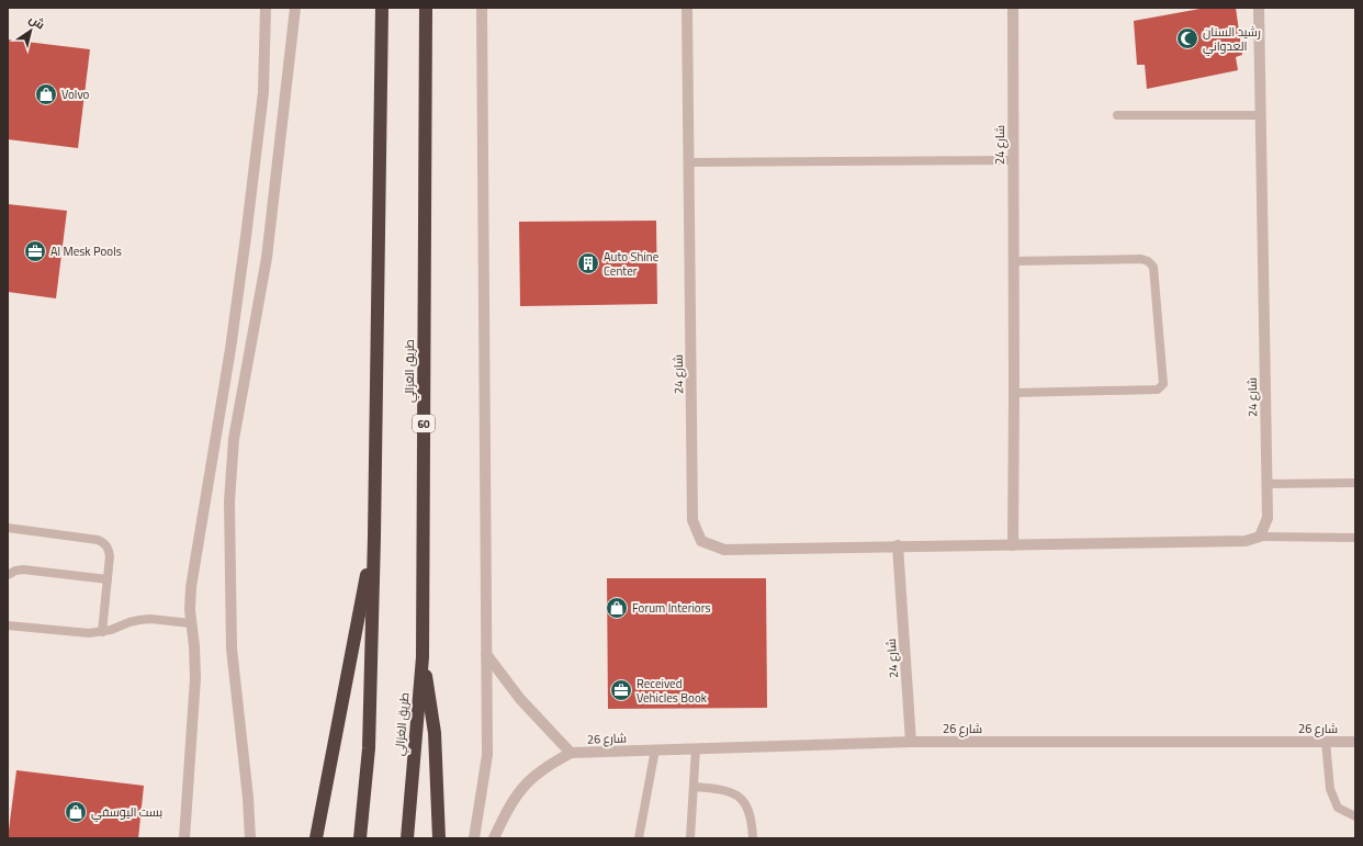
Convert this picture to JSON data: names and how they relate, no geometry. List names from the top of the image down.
{
  "streets": {
    "highway": ["طريق الغزالي", "60"],
    "street": ["شارع 24", "شارع 26"]
  },
  "crossings": [
    ["شارع 24", "شارع 26"]
  ],
  "places": {
    "mosque": ["رشيد السنان العدواني"],
    "shop": ["Volvo", "Forum Interiors", "بست اليوسفي"],
    "office": ["Al Mesk Pools", "Received Vehicles Book"],
    "building": ["Auto Shine Center"]
  },
  "north": "top right"
}
